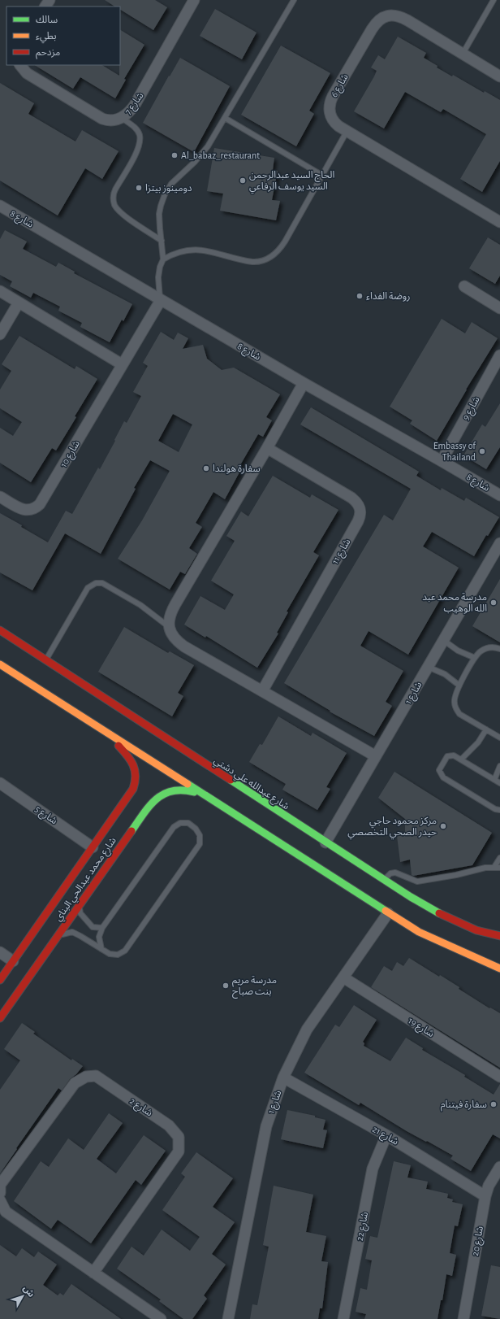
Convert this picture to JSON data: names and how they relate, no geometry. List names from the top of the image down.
{
  "streets": {
    "main road": ["شارع عبدالله علي دشتي", "شارع محمد عبدالحي البناي"],
    "street": [
      "شارع 6",
      "شارع 7",
      "شارع 8",
      "شارع 9",
      "شارع 10",
      "شارع 11",
      "شارع 1",
      "شارع 5",
      "شارع 19",
      "شارع 2",
      "شارع 21",
      "شارع 22",
      "شارع 20"
    ]
  },
  "crossings": [
    ["شارع 8", "شارع 9"],
    ["شارع 8", "شارع 10"],
    ["شارع 1", "شارع عبدالله علي دشتي"],
    ["شارع 1", "شارع 19"],
    ["شارع 1", "شارع 21"],
    ["شارع 5", "شارع محمد عبدالحي البناي"],
    ["شارع 21", "شارع 22"],
    ["شارع 21", "شارع 20"]
  ],
  "places": [
    "Al_babaz_restaurant",
    "الحاج السيد عبدالرحمن السيد يوسف الرفاعي",
    "دومينوز بيتزا",
    "روضة الفداء",
    "Embassy of Thailand",
    "سفارة هولندا",
    "مدرسة محمد عبد الله الوهيب",
    "مركز محمود حاجي حيدر الصحي التخصصي",
    "مدرسة مريم بنت صباح",
    "سفارة فيتنام"
  ],
  "legend": ["سالك", "بطيء", "مزدحم"],
  "north": "top right"
}
